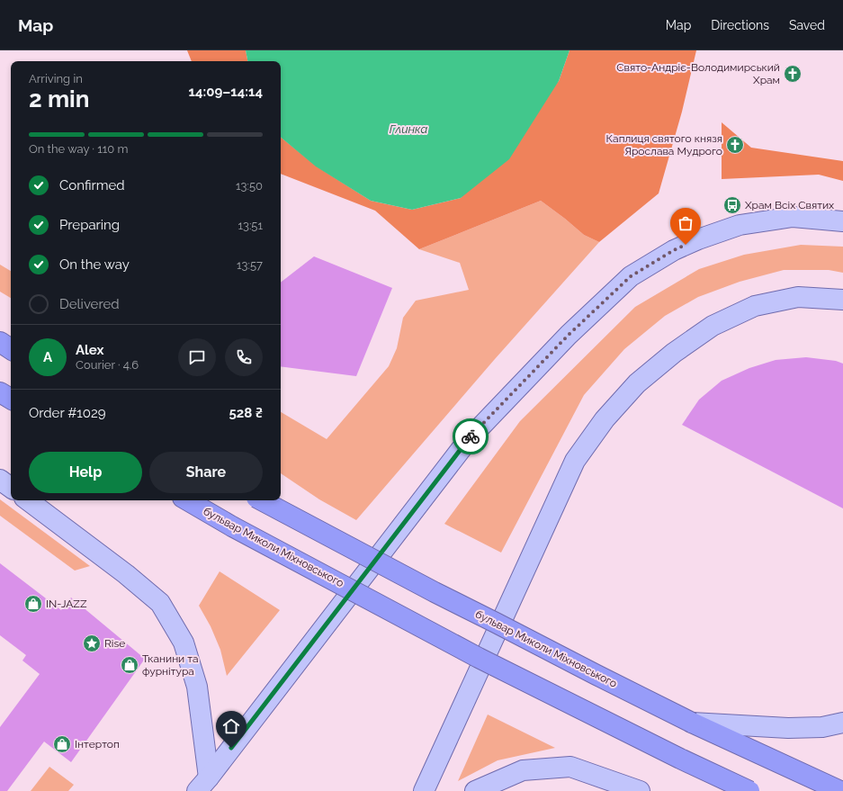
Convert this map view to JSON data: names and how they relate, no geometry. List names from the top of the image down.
{
  "streets": {
    "highway": ["бульвар Миколи Міхновського"]
  },
  "water": ["Глинка"],
  "places": {
    "church": ["Свято-Андріє-Володимирський Храм", "Каплиця святого князя Ярослава Мудрого"],
    "bus stop": ["Храм Всіх Святих"],
    "shop": ["IN-JAZZ", "Тканини та фурнітура", "Інтертоп"],
    "place": ["Rise"]
  },
  "page": {
    "header": "Map",
    "nav": ["Map", "Directions", "Saved"],
    "heading": ["2 min", "Arriving in", "14:09–14:14"],
    "panel": [
      "Alex",
      "Courier · 4.6",
      "Order #1029",
      "528 ₴"
    ],
    "bar": "On the way · 110 m",
    "list": [
      ["Confirmed", "13:50"],
      ["Preparing", "13:51"],
      ["On the way", "13:57"],
      "Delivered"
    ],
    "round": "A",
    "buttons": ["Help", "Share"]
  }
}
